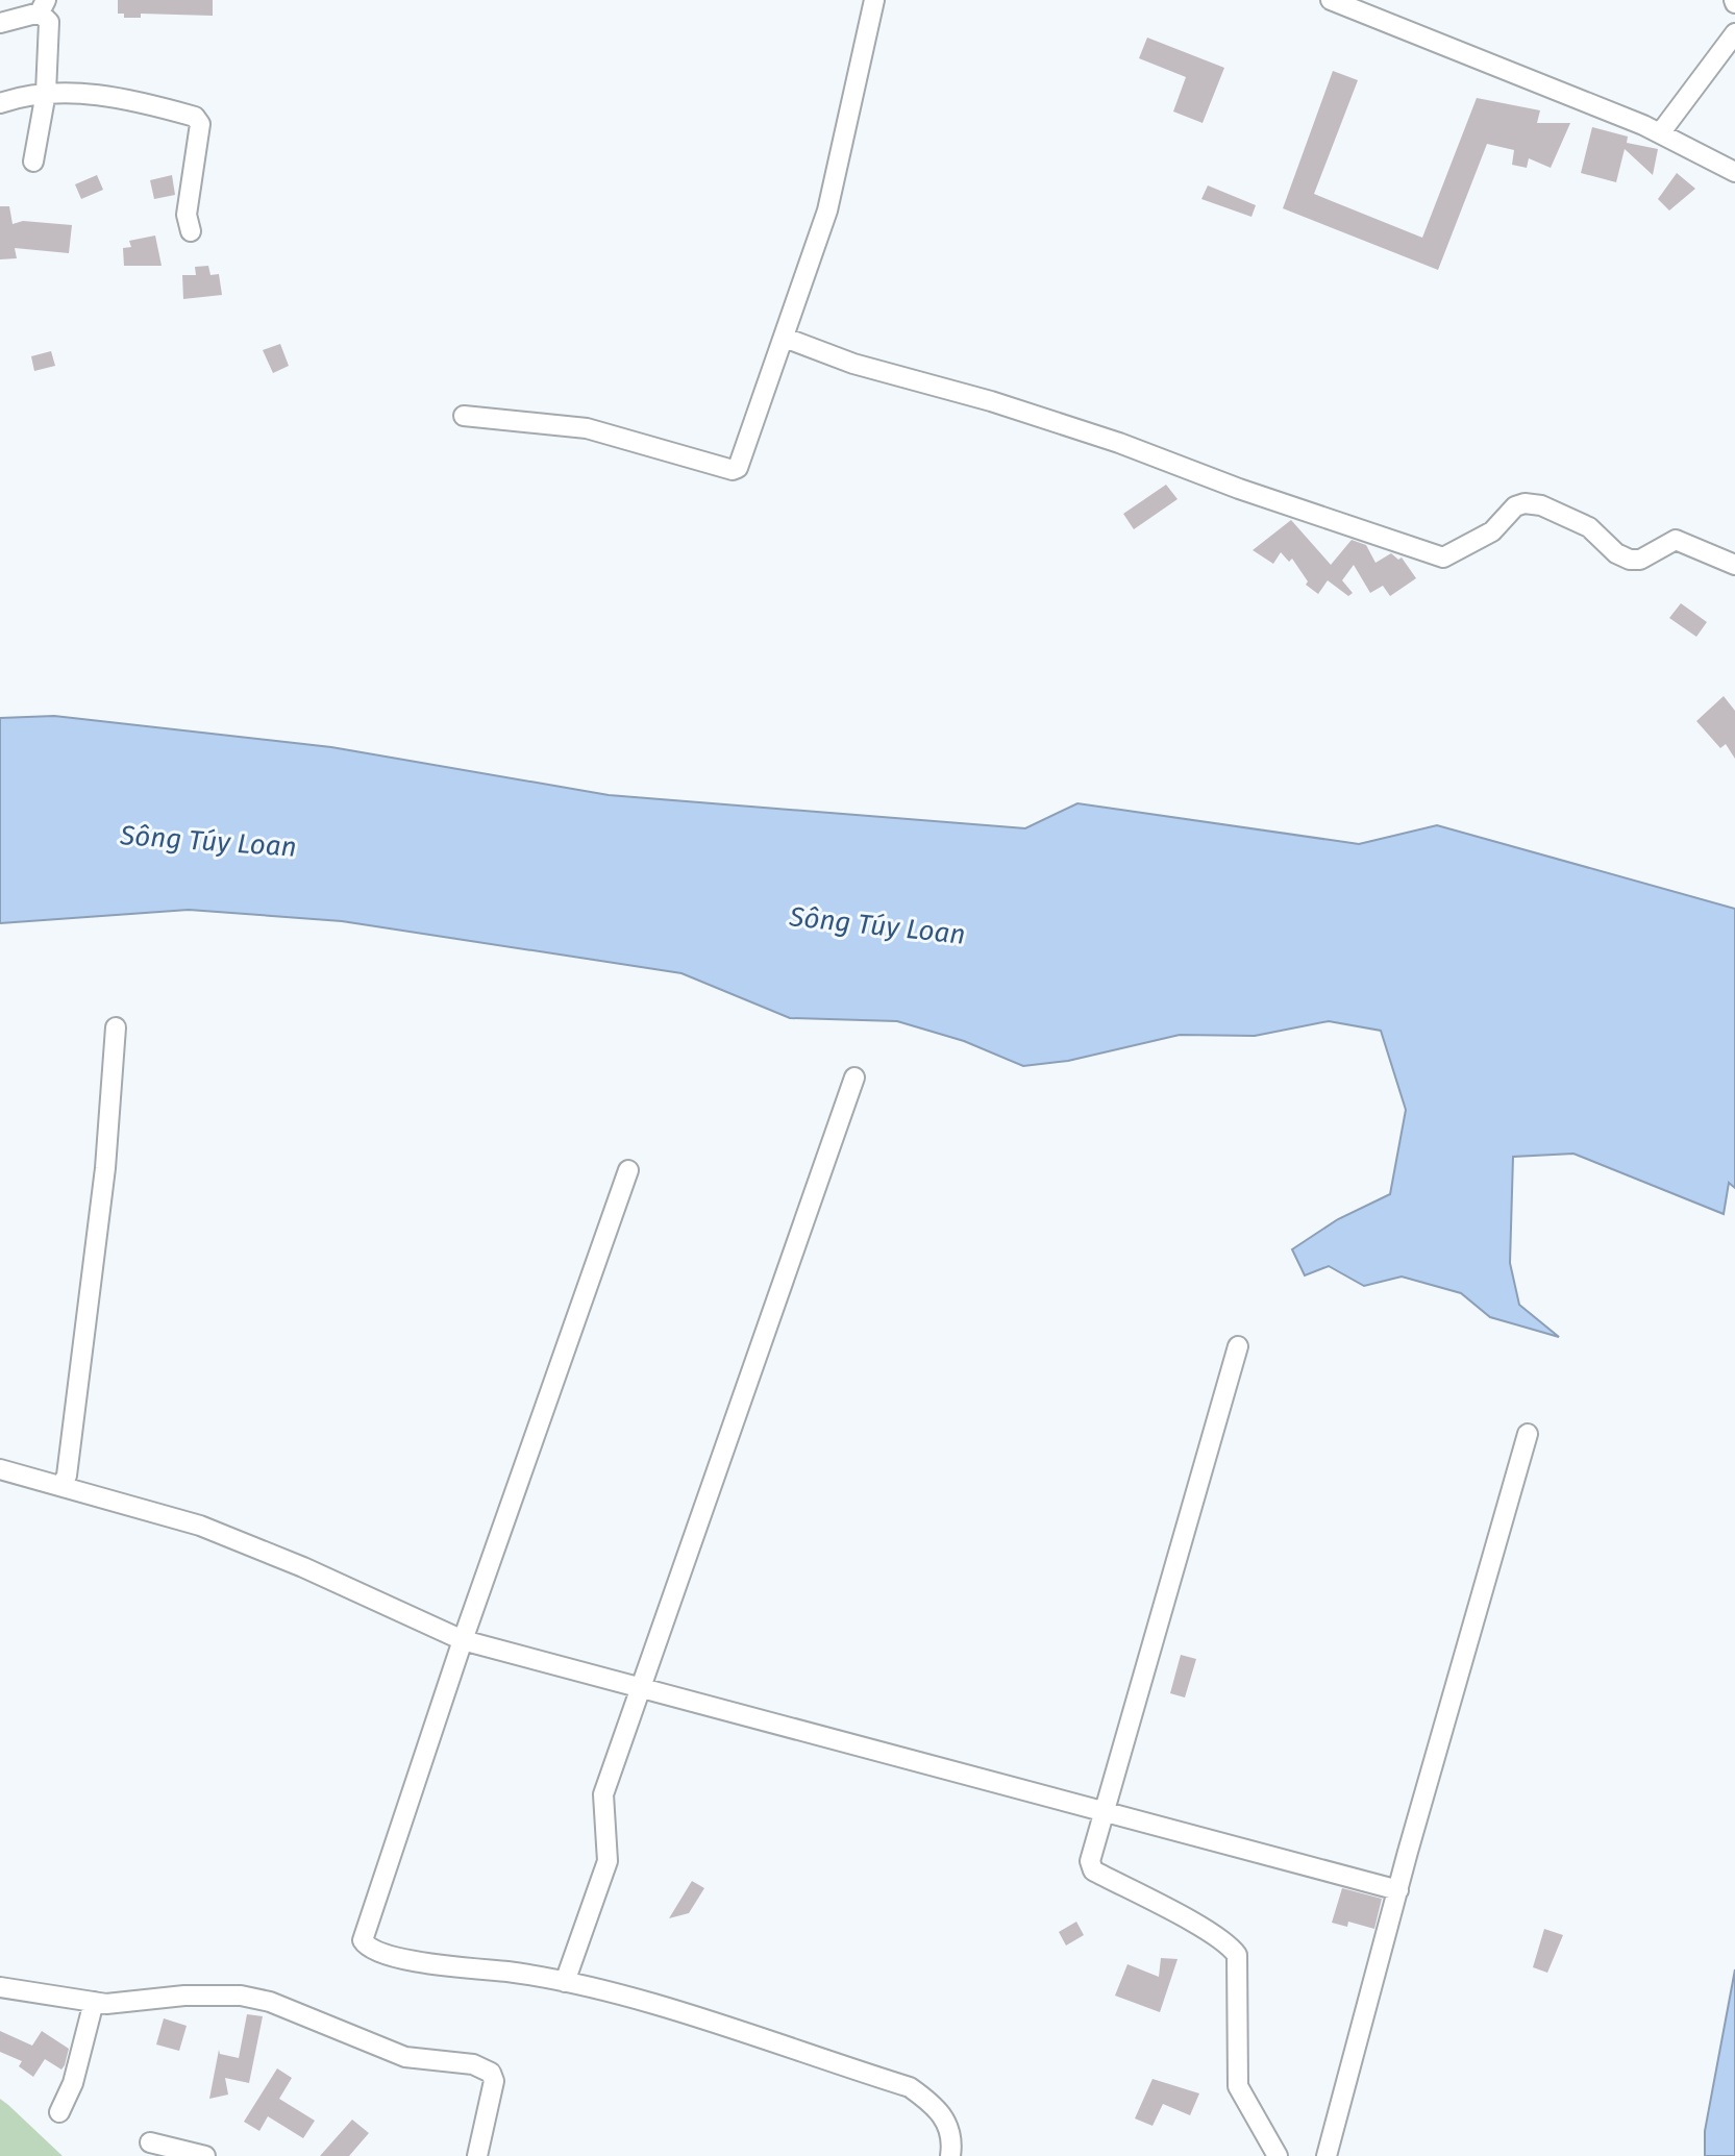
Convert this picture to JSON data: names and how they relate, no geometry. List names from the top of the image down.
{
  "water": ["Sông Túy Loan"]
}
